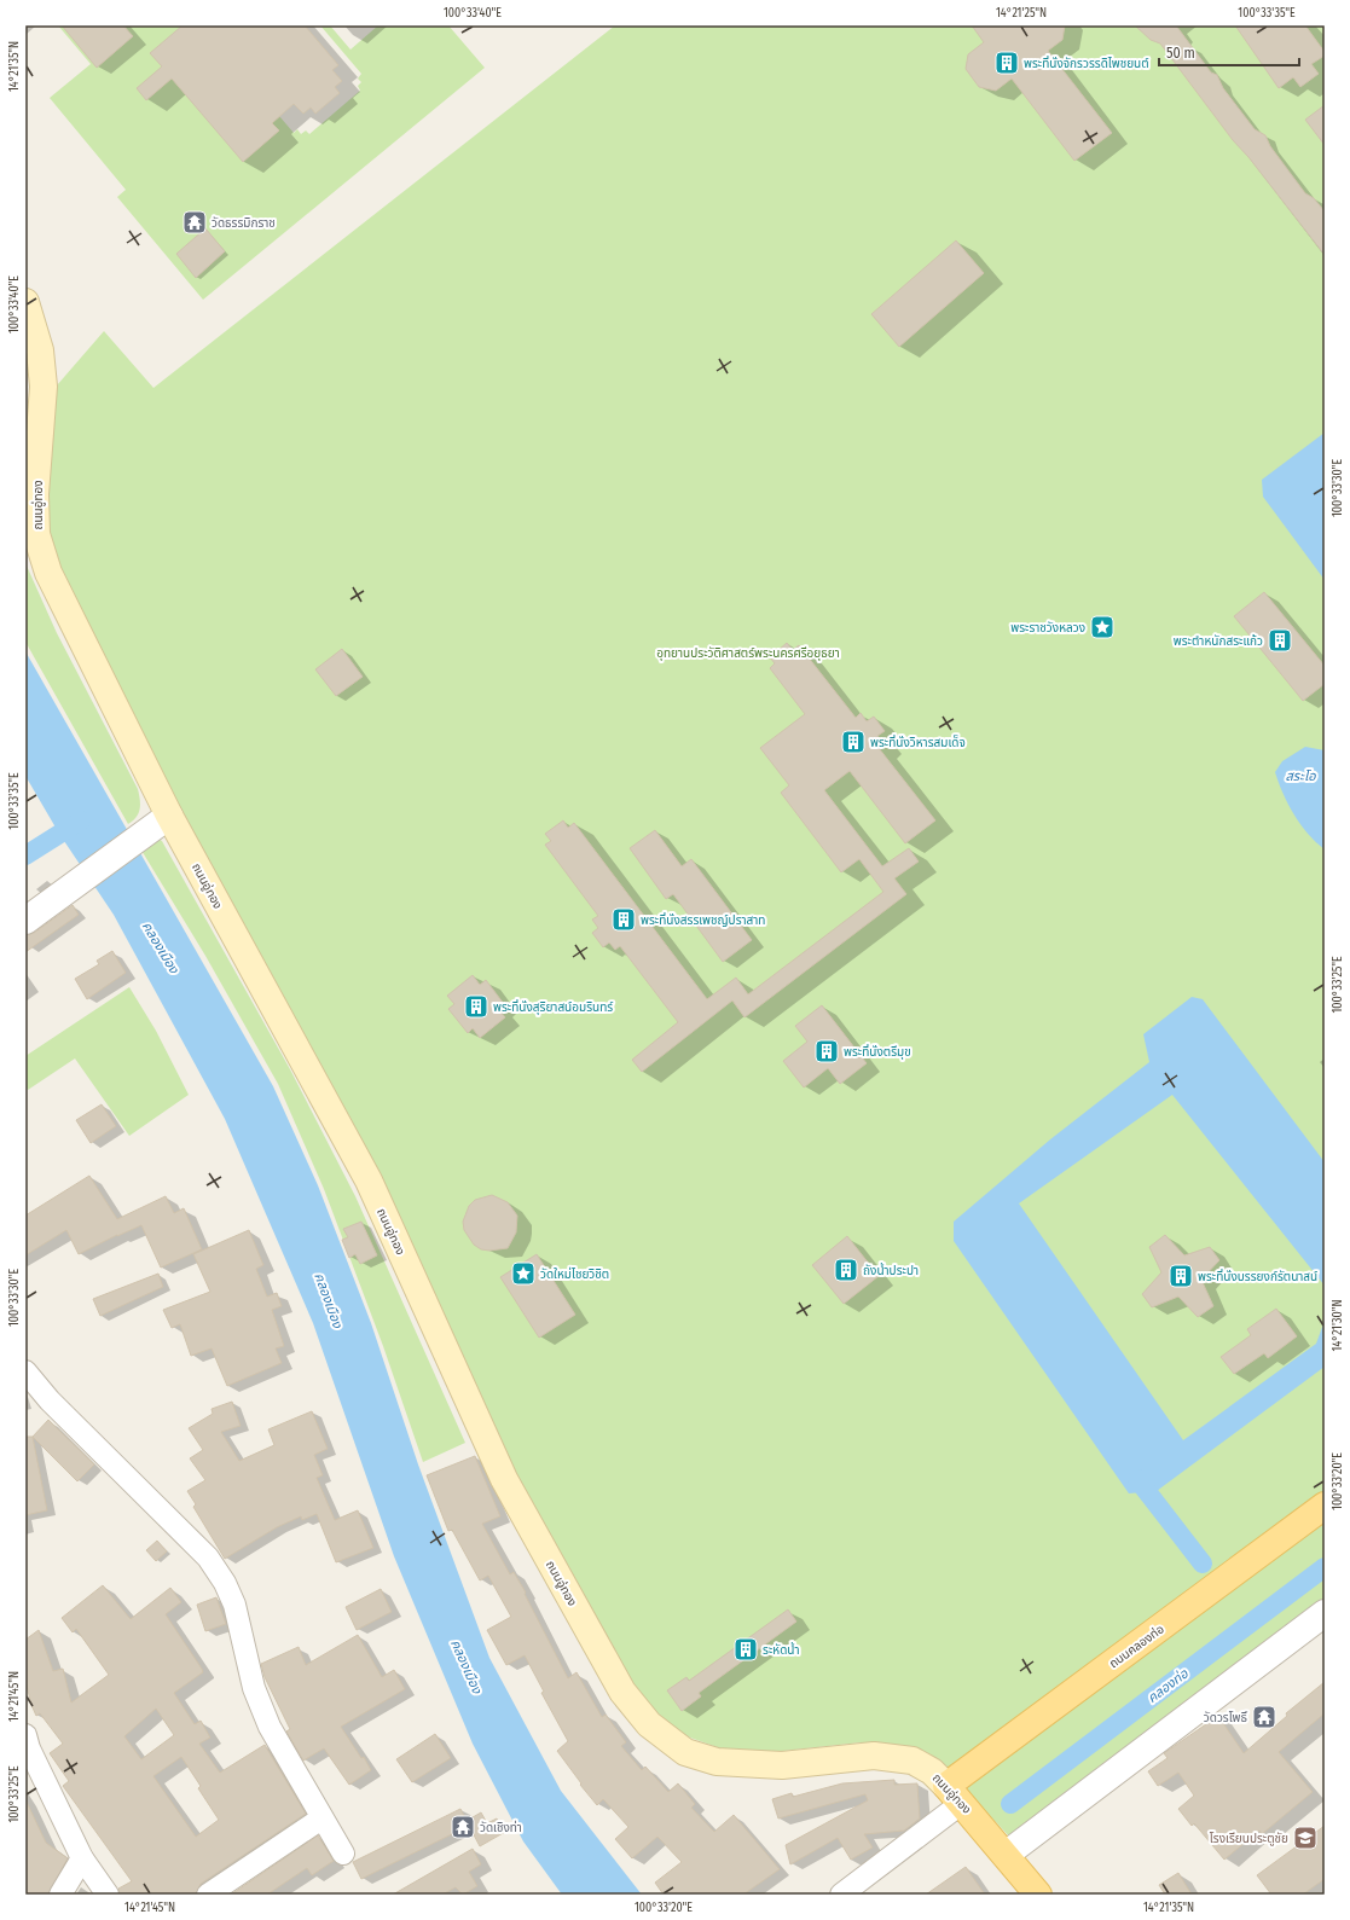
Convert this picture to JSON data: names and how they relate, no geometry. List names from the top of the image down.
{
  "streets": {
    "main road": ["ถนนอู่ทอง", "ถนนคลองท่อ"]
  },
  "crossings": [
    ["ถนนอู่ทอง", "ถนนคลองท่อ"]
  ],
  "water": ["สระโอ", "คลองเมือง", "คลองท่อ"],
  "parks": ["อุทยานประวัติศาสตร์พระนครศรีอยุธยา"],
  "places": {
    "building": [
      "พระที่นั่งจักรวรรดิไพชยนต์",
      "พระตำหนักสระแก้ว",
      "พระที่นั่งวิหารสมเด็จ",
      "พระที่นั่งสรรเพชญ์ปราสาท",
      "พระที่นั่งสุริยาสน์อมรินทร์",
      "พระที่นั่งตรีมุข",
      "ถังน้ำประปา",
      "พระที่นั่งบรรยงก์รัตนาสน์",
      "ระหัดน้ำ"
    ],
    "temple": ["วัดธรรมิกราช", "วัดวรโพธิ์", "วัดเชิงท่า"],
    "place": ["พระราชวังหลวง", "วัดใหม่ไชยวิชิต"],
    "school or university": ["โรงเรียนประตูชัย"]
  },
  "scale_bar": "50 m",
  "coordinates": [
    "100°33'40\"E",
    "14°21'25\"N",
    "100°33'35\"E",
    "14°21'35\"N",
    "100°33'30\"E",
    "100°33'25\"E",
    "14°21'30\"N",
    "100°33'20\"E",
    "14°21'45\"N"
  ]
}
